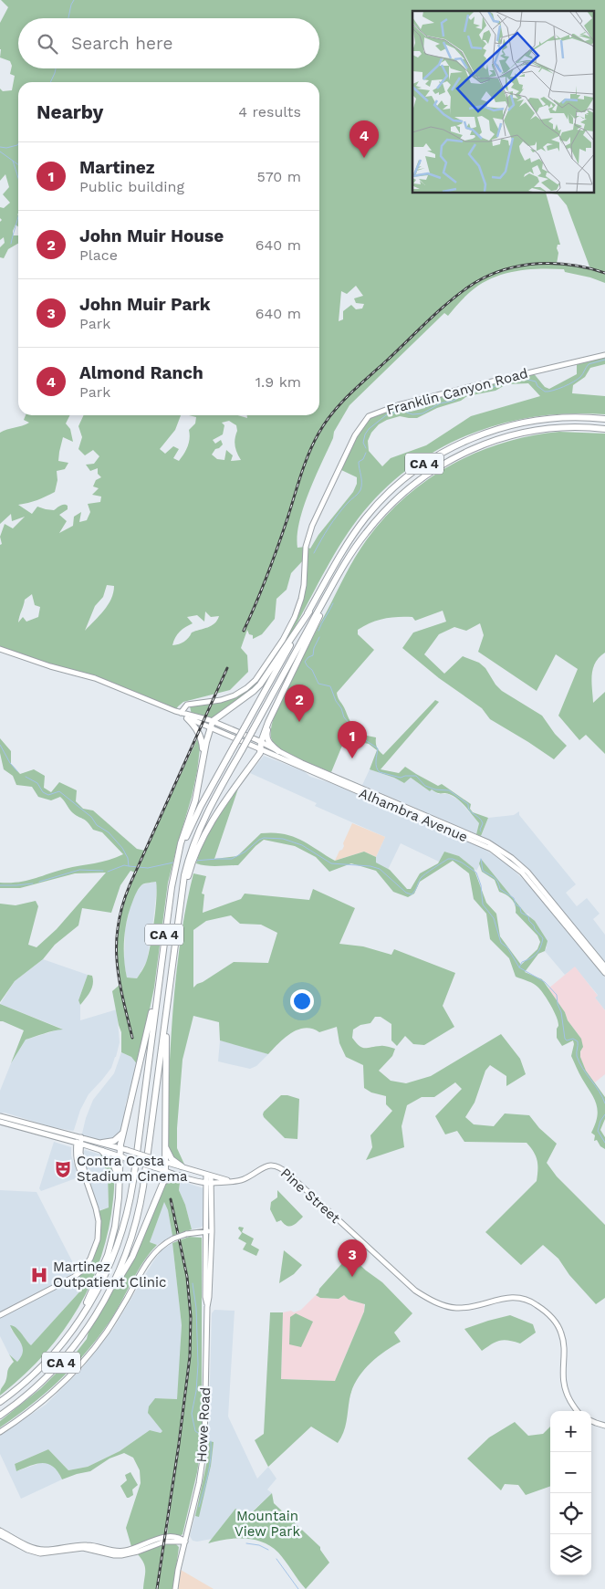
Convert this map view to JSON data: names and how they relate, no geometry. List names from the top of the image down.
{
  "streets": {
    "highway": ["CA 4"],
    "street": [
      "Franklin Canyon Road",
      "Alhambra Avenue",
      "Pine Street",
      "Howe Road"
    ]
  },
  "crossings": [
    ["Pine Street", "Howe Road"]
  ],
  "parks": ["Mountain View Park"],
  "places": {
    "theatre": ["Contra Costa Stadium Cinema"],
    "hospital": ["Martinez Outpatient Clinic"]
  },
  "page": {
    "search": "Search here",
    "heading": ["Nearby", "4 results"],
    "pins": [
      "4",
      "2",
      "1",
      "3"
    ],
    "list": [
      {
        "mark": "1",
        "name": "Martinez",
        "note": "Public building",
        "value": "570 m"
      },
      {
        "mark": "2",
        "name": "John Muir House",
        "note": "Place",
        "value": "640 m"
      },
      {
        "mark": "3",
        "name": "John Muir Park",
        "note": "Park",
        "value": "640 m"
      },
      {
        "mark": "4",
        "name": "Almond Ranch",
        "note": "Park",
        "value": "1.9 km"
      }
    ],
    "map_buttons": ["+", "−"]
  }
}
